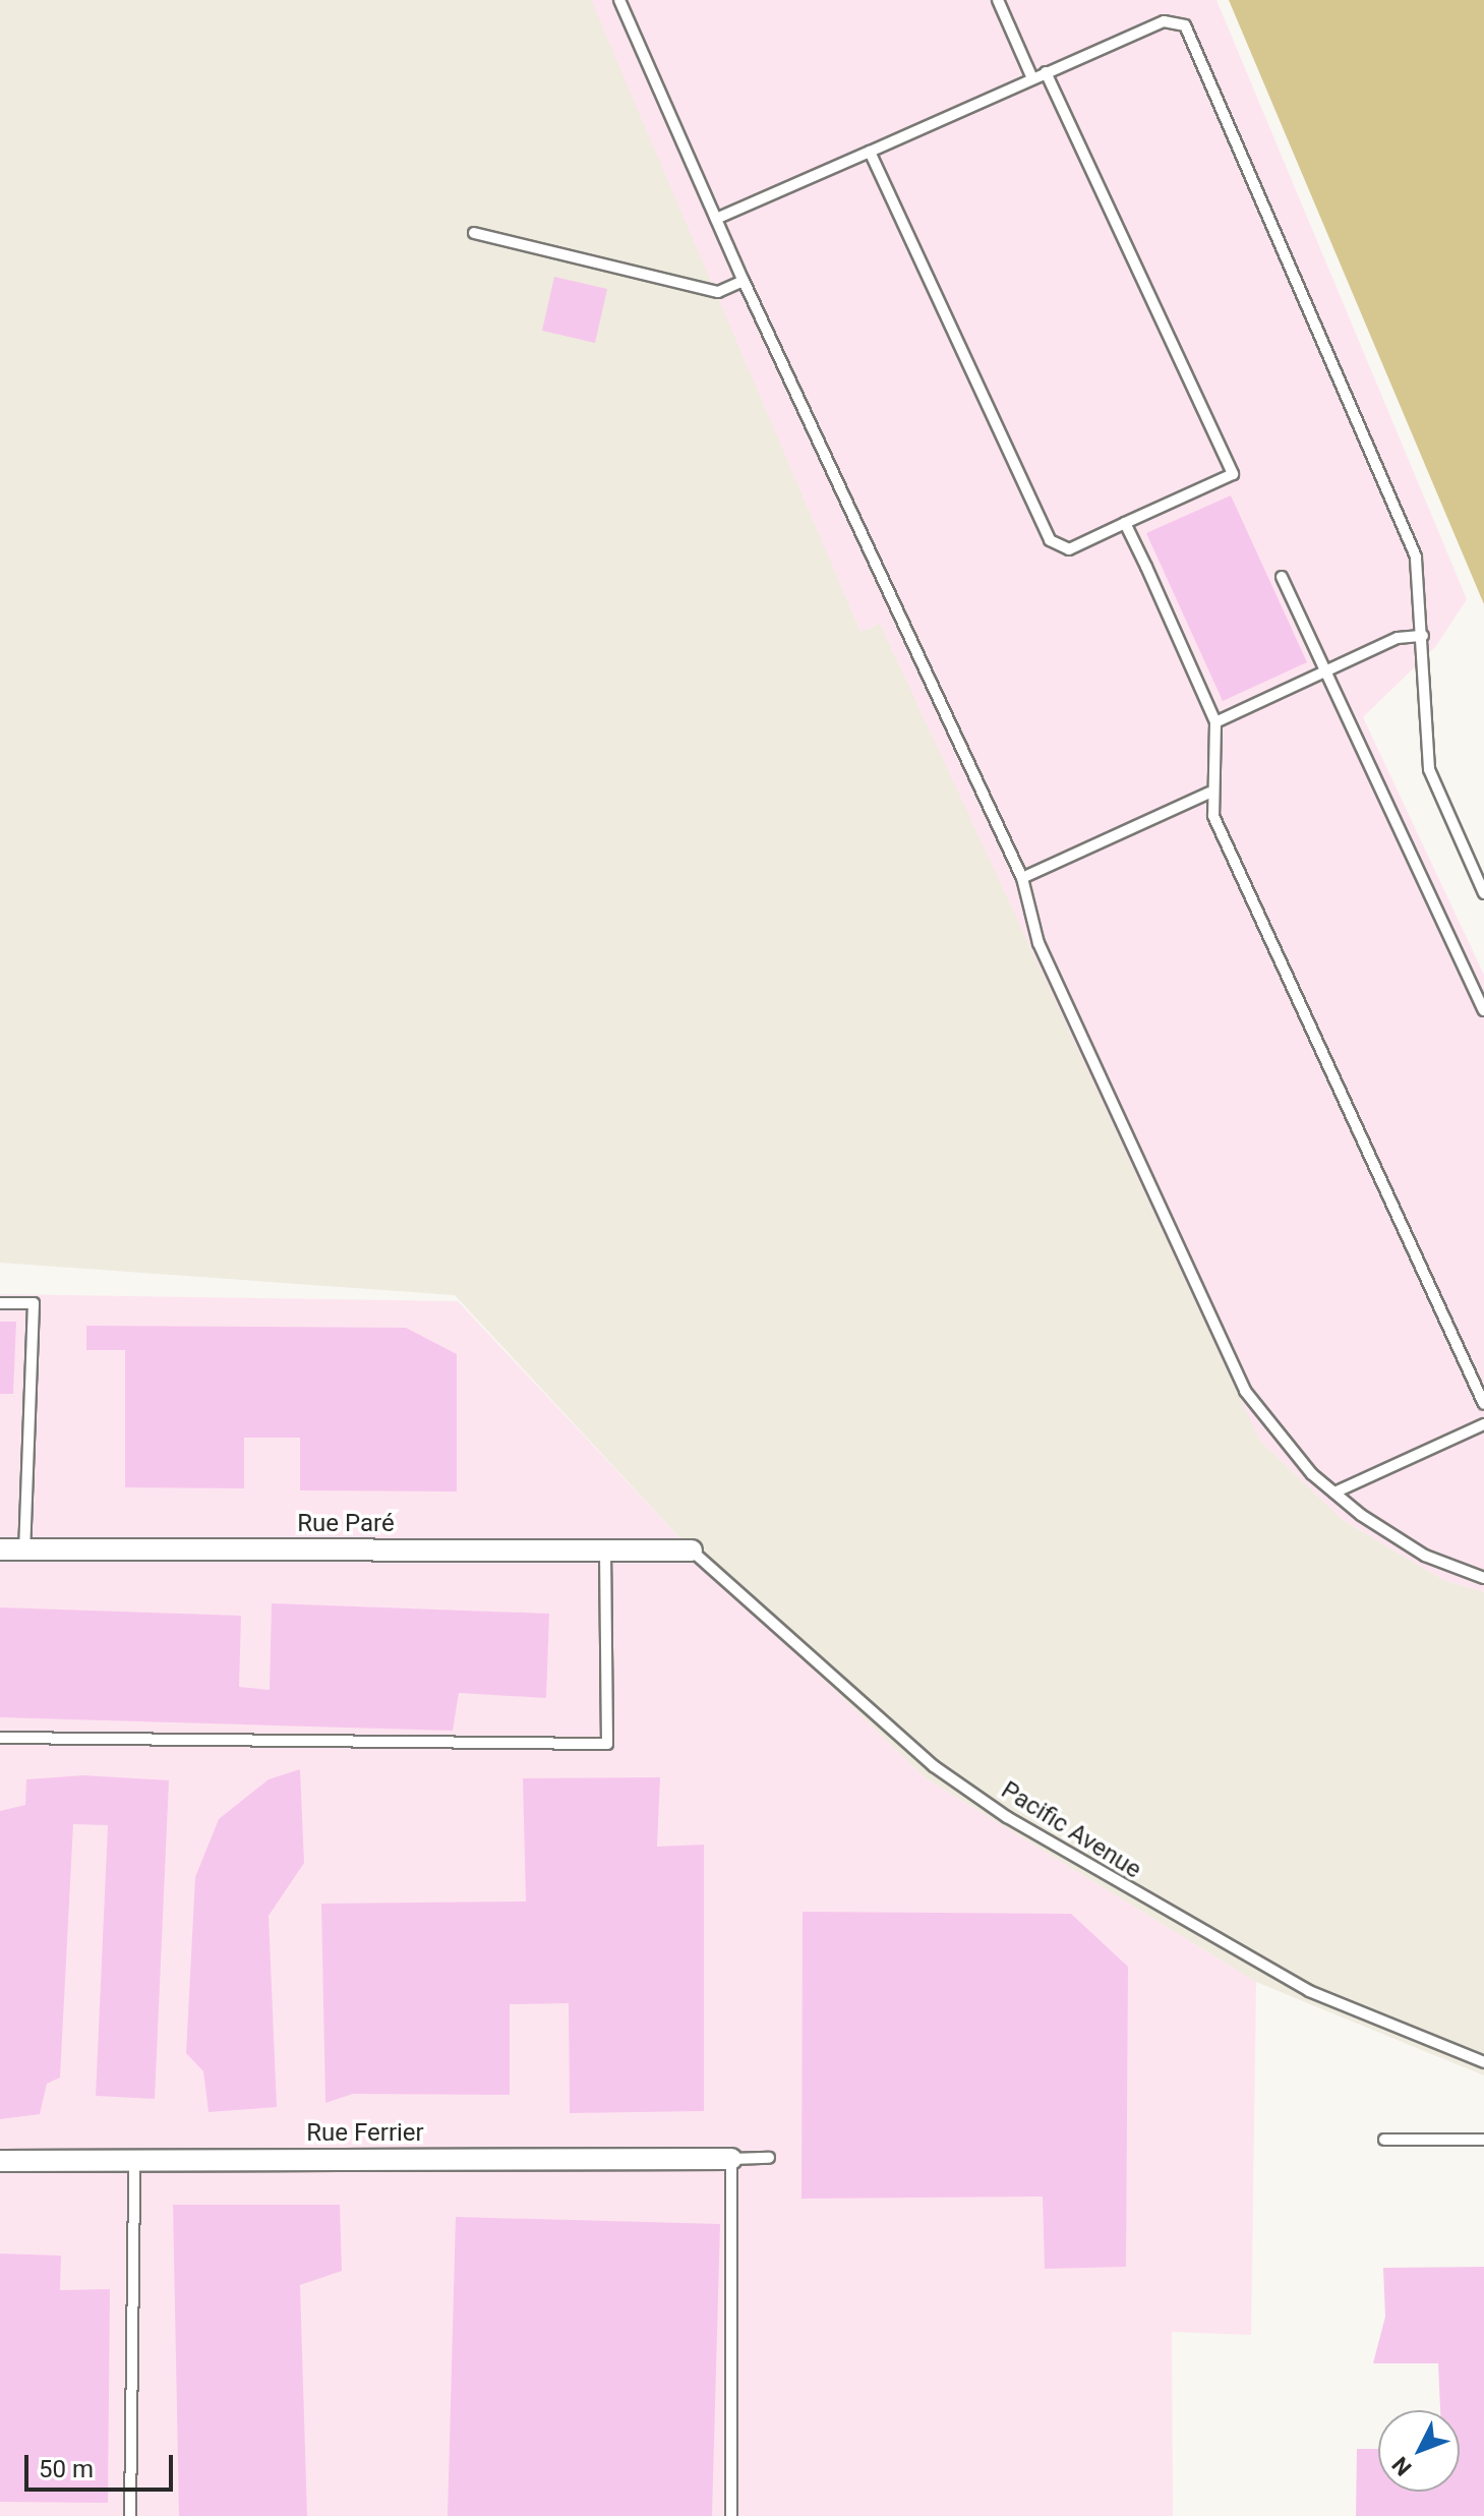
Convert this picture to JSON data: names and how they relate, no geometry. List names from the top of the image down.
{
  "streets": {
    "street": ["Rue Paré", "Rue Ferrier"],
    "lane": ["Pacific Avenue"]
  },
  "crossings": [
    ["Rue Paré", "Pacific Avenue"]
  ],
  "scale_bar": "50 m",
  "north": "bottom left"
}
